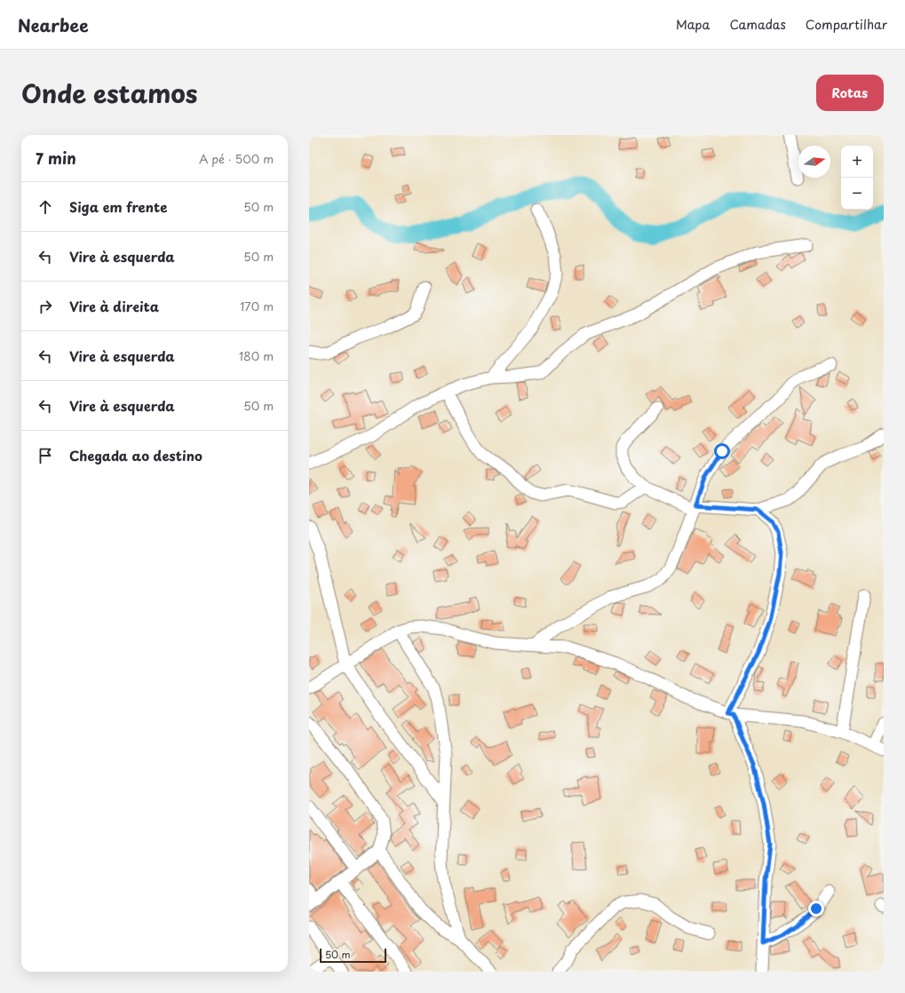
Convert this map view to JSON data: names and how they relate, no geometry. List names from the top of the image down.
{
  "scale_bar": "50 m",
  "north": "right",
  "page": {
    "header": "Nearbee",
    "nav": ["Mapa", "Camadas", "Compartilhar"],
    "title": "Onde estamos",
    "buttons": "Rotas",
    "heading": ["7 min", "A pé · 500 m"],
    "map_buttons": ["+", "−"],
    "list": [
      ["Siga em frente", "50 m"],
      ["Vire à esquerda", "50 m"],
      ["Vire à direita", "170 m"],
      ["Vire à esquerda", "180 m"],
      ["Vire à esquerda", "50 m"],
      "Chegada ao destino"
    ],
    "scale": "50 m"
  }
}
